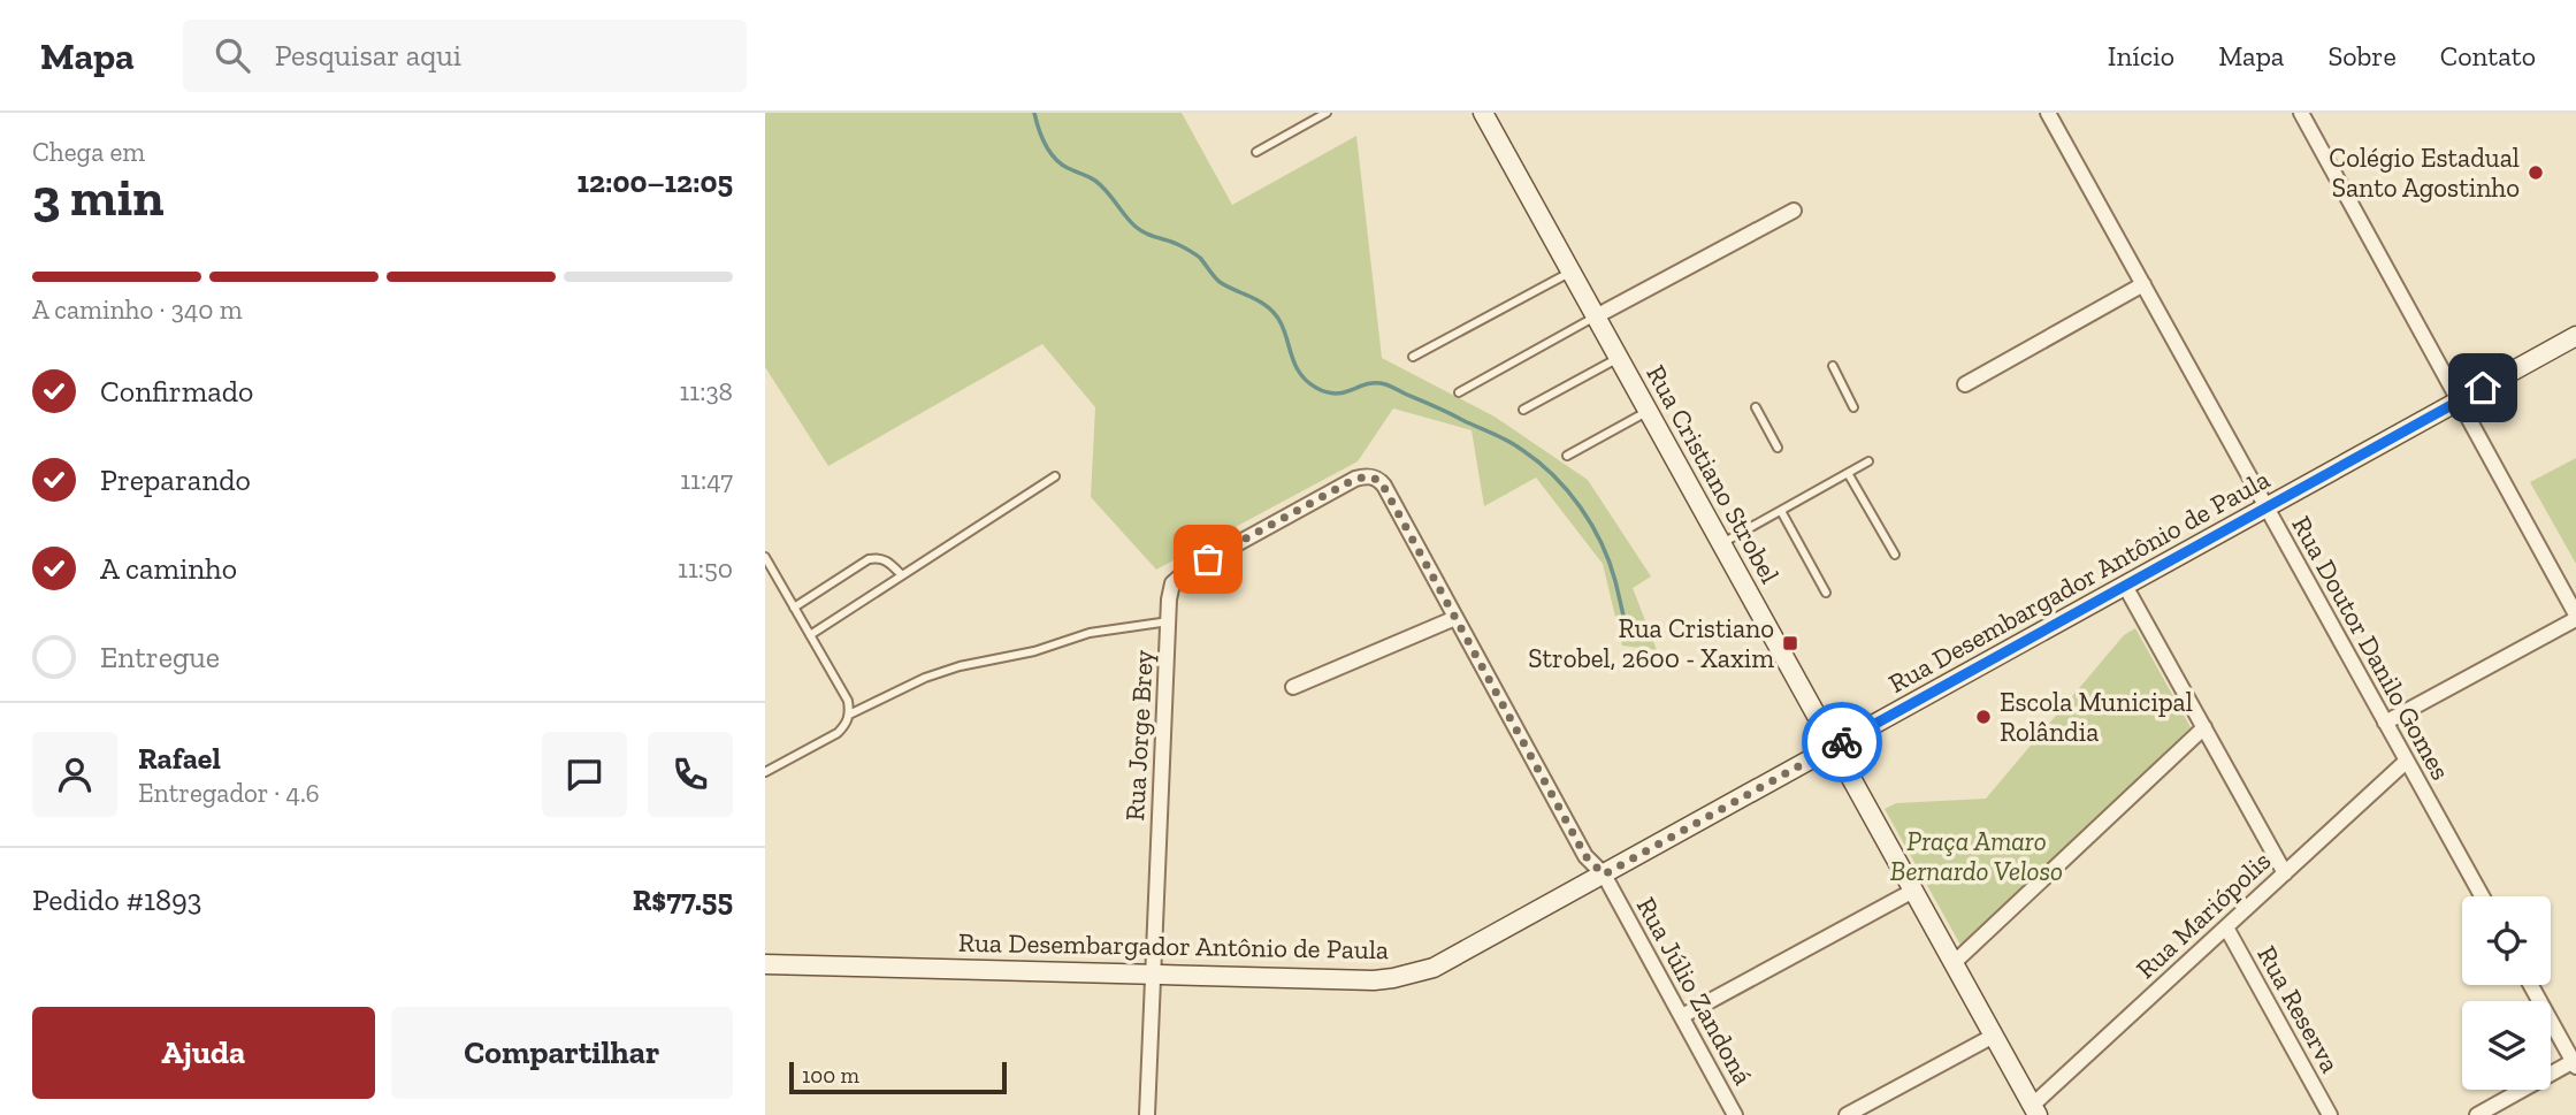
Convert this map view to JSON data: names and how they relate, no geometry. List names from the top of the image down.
{
  "streets": {
    "main road": ["Rua Cristiano Strobel", "Rua Desembargador Antônio de Paula"],
    "street": [
      "Rua Doutor Danilo Gomes",
      "Rua Jorge Brey",
      "Rua Mariópolis",
      "Rua Júlio Zandoná",
      "Rua Reserva"
    ]
  },
  "crossings": [
    ["Rua Cristiano Strobel", "Rua Desembargador Antônio de Paula"],
    ["Rua Cristiano Strobel", "Rua Mariópolis"],
    ["Rua Desembargador Antônio de Paula", "Rua Doutor Danilo Gomes"],
    ["Rua Desembargador Antônio de Paula", "Rua Jorge Brey"],
    ["Rua Desembargador Antônio de Paula", "Rua Júlio Zandoná"],
    ["Rua Doutor Danilo Gomes", "Rua Mariópolis"],
    ["Rua Jorge Brey", "Rua Júlio Zandoná"],
    ["Rua Mariópolis", "Rua Reserva"]
  ],
  "parks": ["Praça Amaro Bernardo Veloso"],
  "places": {
    "other": ["Colégio Estadual Santo Agostinho", "Escola Municipal Rolândia"],
    "transit": ["Rua Cristiano Strobel, 2600 - Xaxim"]
  },
  "scale_bar": "100 m",
  "page": {
    "header": "Mapa",
    "search": "Pesquisar aqui",
    "nav": [
      "Início",
      "Mapa",
      "Sobre",
      "Contato"
    ],
    "heading": ["3 min", "Chega em", "12:00–12:05"],
    "panel": [
      "Rafael",
      "Entregador · 4.6",
      "Pedido #1893",
      "R$77.55"
    ],
    "bar": "A caminho · 340 m",
    "list": [
      ["Confirmado", "11:38"],
      ["Preparando", "11:47"],
      ["A caminho", "11:50"],
      "Entregue"
    ],
    "buttons": ["Ajuda", "Compartilhar"],
    "scale": "100 m"
  }
}
